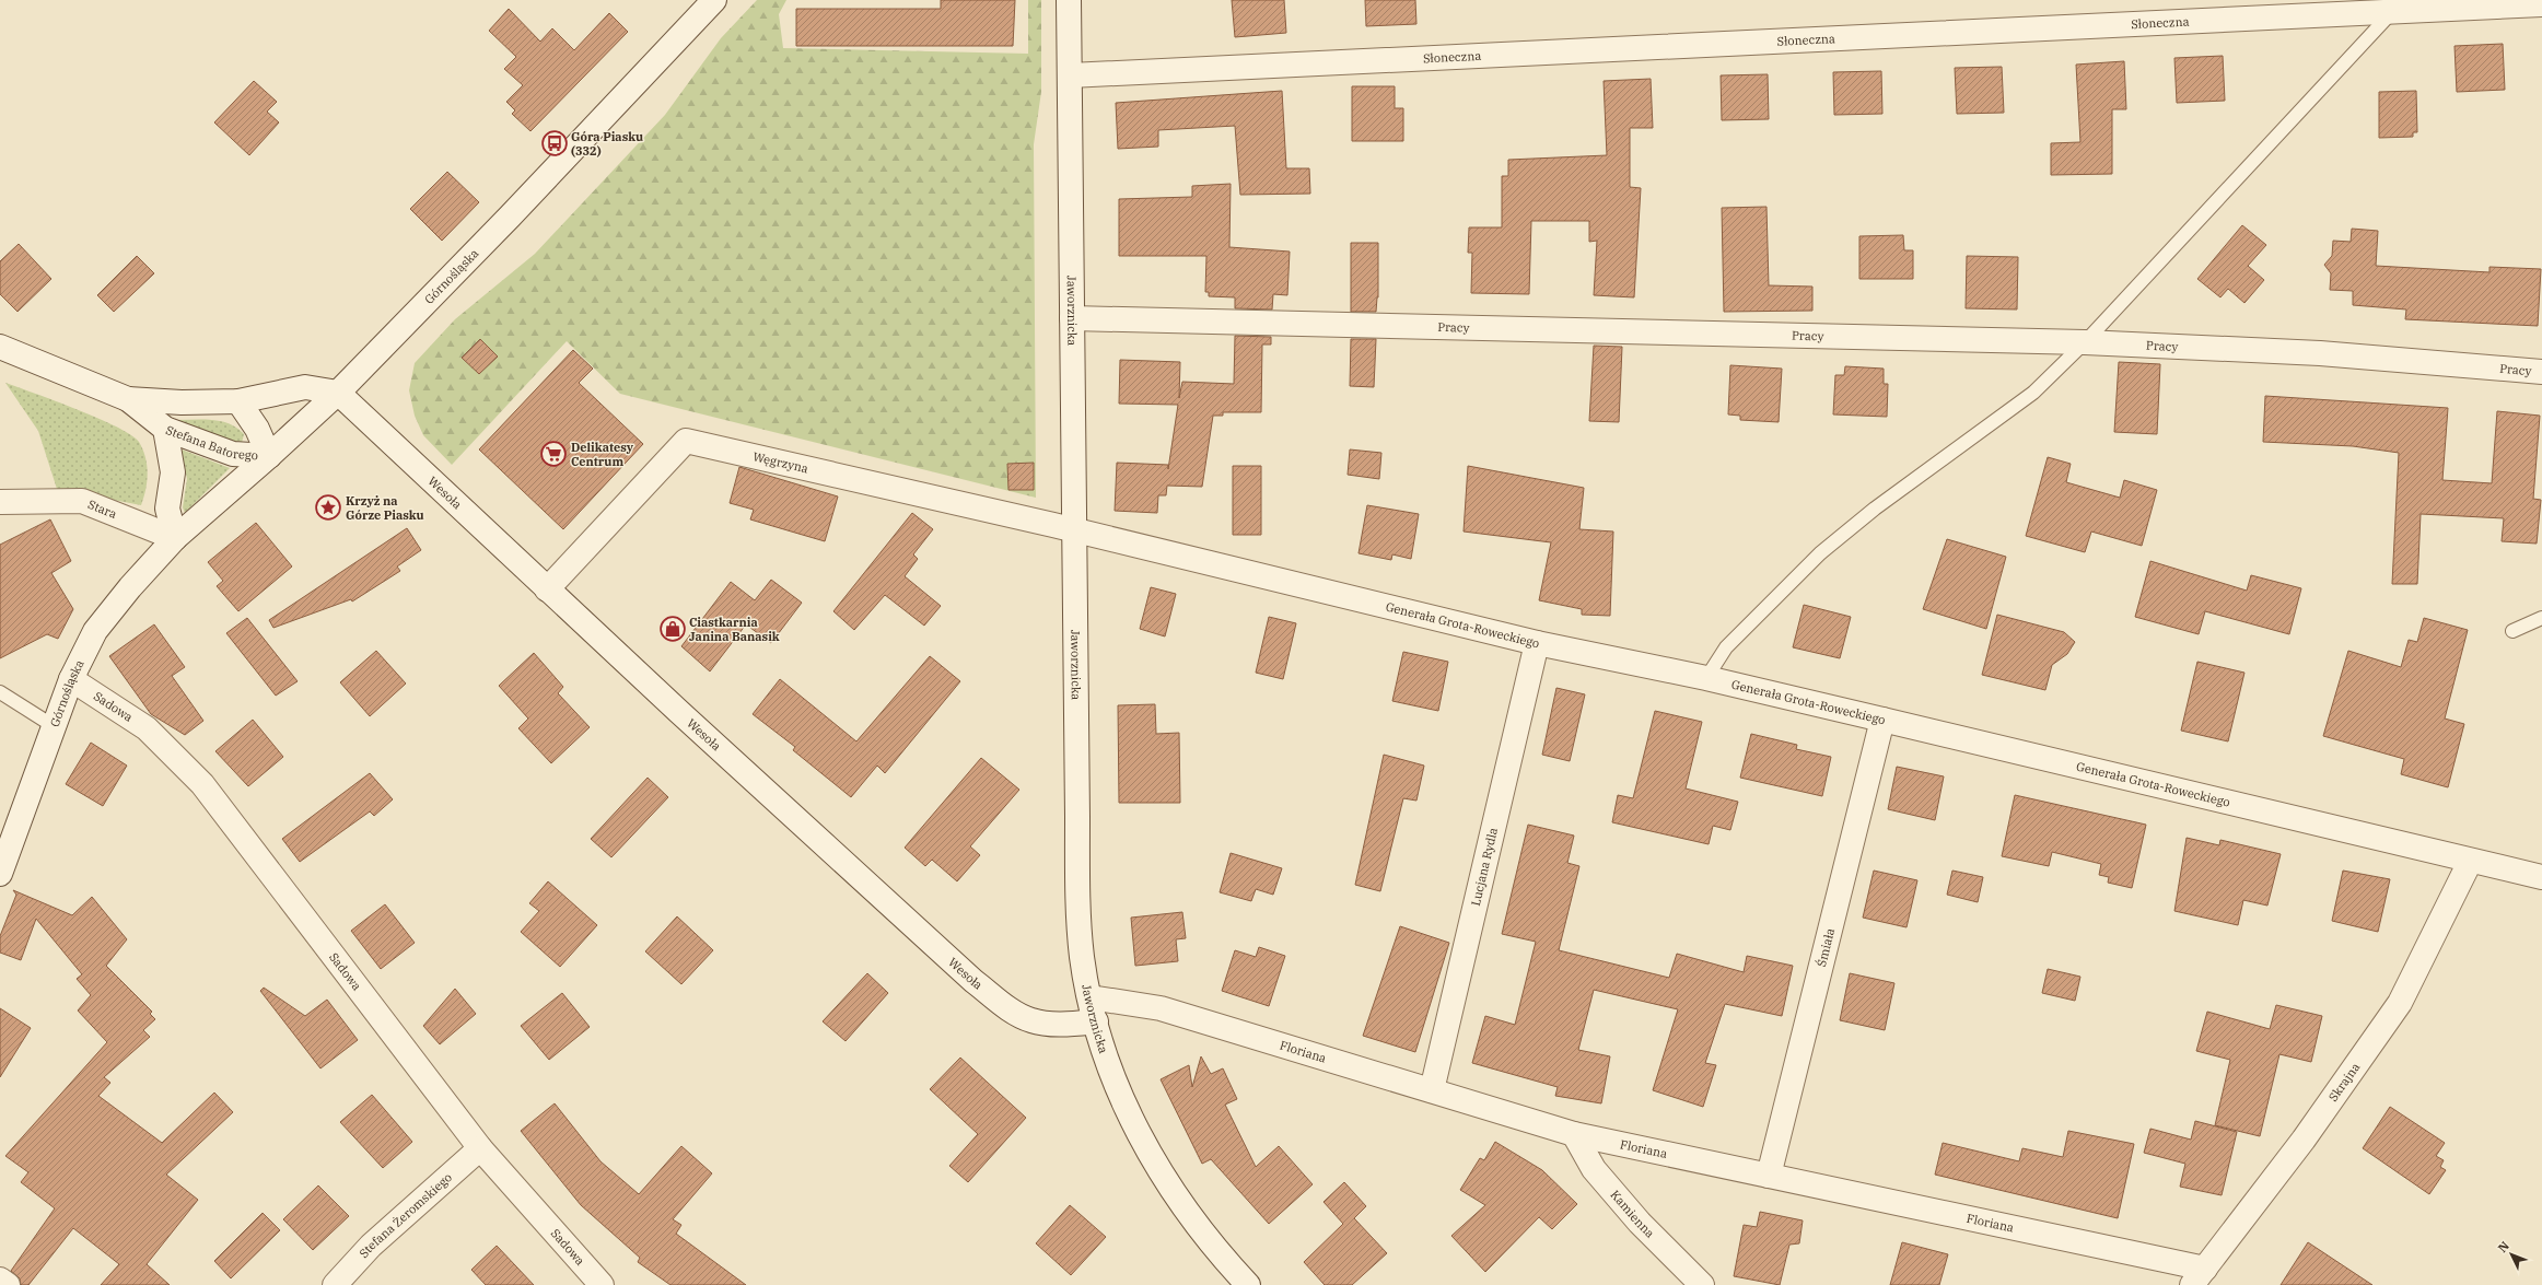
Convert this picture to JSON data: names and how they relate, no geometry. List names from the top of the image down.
{
  "streets": {
    "street": [
      "Słoneczna",
      "Górnośląska",
      "Jaworznicka",
      "Pracy",
      "Stefana Batorego",
      "Węgrzyna",
      "Wesoła",
      "Stara",
      "Generała Grota-Roweckiego",
      "Sadowa",
      "Lucjana Rydla",
      "Śmiała",
      "Floriana",
      "Skrajna",
      "Kamienna",
      "Stefana Żeromskiego"
    ]
  },
  "crossings": [
    ["Słoneczna", "Jaworznicka"],
    ["Górnośląska", "Stefana Batorego"],
    ["Górnośląska", "Wesoła"],
    ["Górnośląska", "Stara"],
    ["Górnośląska", "Sadowa"],
    ["Jaworznicka", "Pracy"],
    ["Jaworznicka", "Węgrzyna"],
    ["Jaworznicka", "Wesoła"],
    ["Jaworznicka", "Generała Grota-Roweckiego"],
    ["Jaworznicka", "Floriana"],
    ["Stefana Batorego", "Wesoła"],
    ["Węgrzyna", "Wesoła"],
    ["Węgrzyna", "Generała Grota-Roweckiego"],
    ["Generała Grota-Roweckiego", "Lucjana Rydla"],
    ["Generała Grota-Roweckiego", "Śmiała"],
    ["Generała Grota-Roweckiego", "Skrajna"],
    ["Sadowa", "Stefana Żeromskiego"],
    ["Lucjana Rydla", "Floriana"],
    ["Śmiała", "Floriana"],
    ["Floriana", "Skrajna"],
    ["Floriana", "Kamienna"]
  ],
  "places": {
    "bus stop": ["Góra Piasku (332)"],
    "supermarket": ["Delikatesy Centrum"],
    "place": ["Krzyż na Górze Piasku"],
    "shop": ["Ciastkarnia Janina Banasik"]
  },
  "north": "top left"
}
